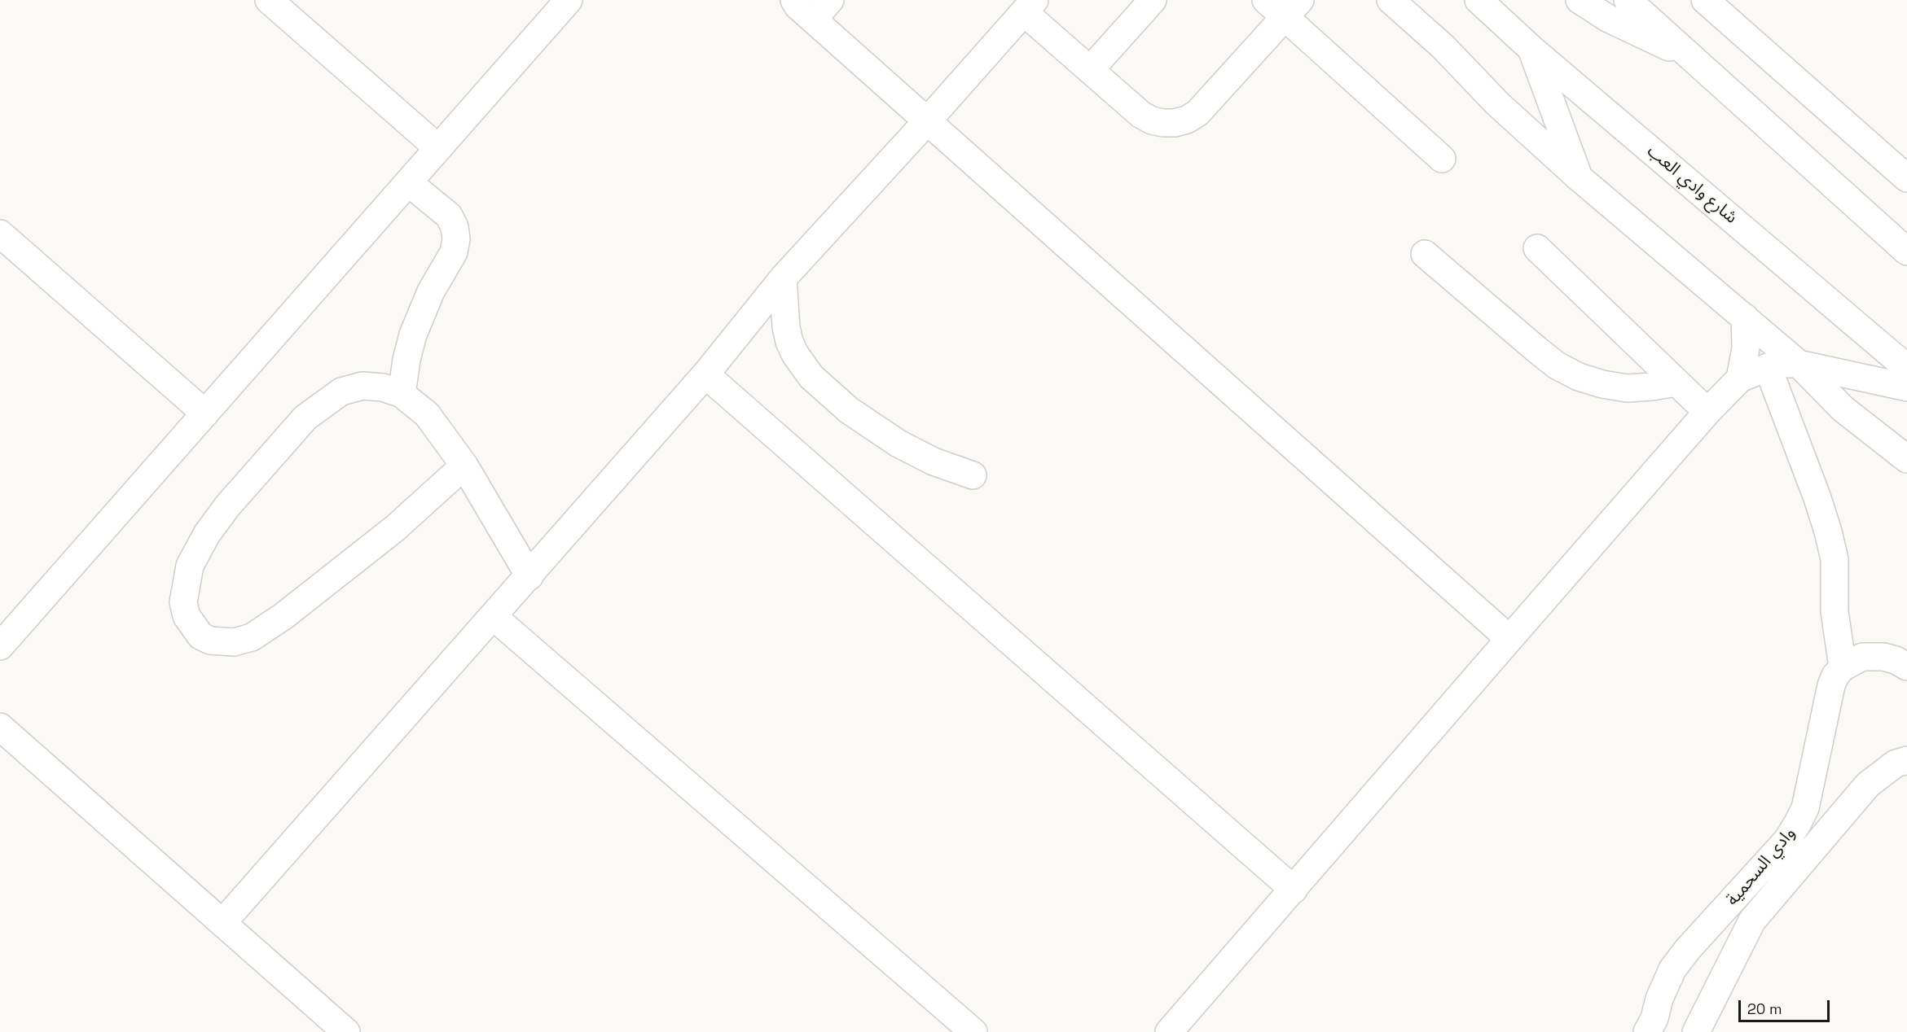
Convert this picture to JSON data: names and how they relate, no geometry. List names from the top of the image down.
{
  "streets": {
    "street": ["شارع وادي العب", "وادي السحمية"]
  },
  "scale_bar": "20 m"
}
